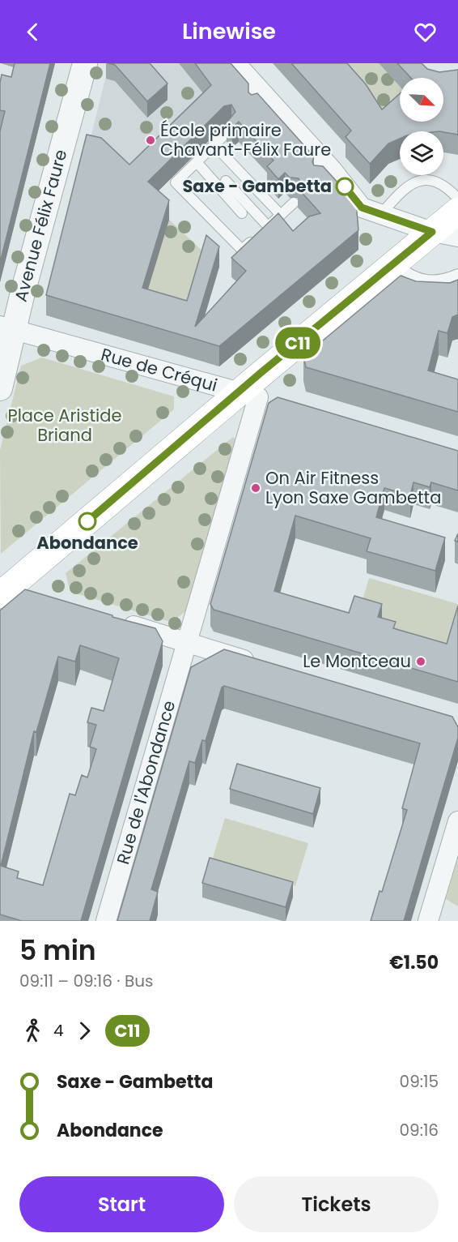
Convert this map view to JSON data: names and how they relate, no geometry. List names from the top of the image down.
{
  "streets": {
    "street": ["Avenue Félix Faure", "Rue de Créqui", "Rue de l'Abondance"]
  },
  "crossings": [
    ["Avenue Félix Faure", "Rue de Créqui"]
  ],
  "parks": ["Place Aristide Briand"],
  "places": [
    "École primaire Chavant-Félix Faure",
    "Saxe - Gambetta",
    "On Air Fitness Lyon Saxe Gambetta",
    "Abondance",
    "Le Montceau"
  ],
  "lines": ["bus line C11"],
  "north": "bottom right",
  "page": {
    "header": "Linewise",
    "on_map": "C11",
    "heading": ["5 min", "09:11 – 09:16 · Bus", "€1.50"],
    "legs": ["4", "C11"],
    "list": [
      {
        "name": "Saxe - Gambetta",
        "value": "09:15"
      },
      {
        "name": "Abondance",
        "value": "09:16"
      }
    ],
    "buttons": ["Start", "Tickets"]
  }
}
